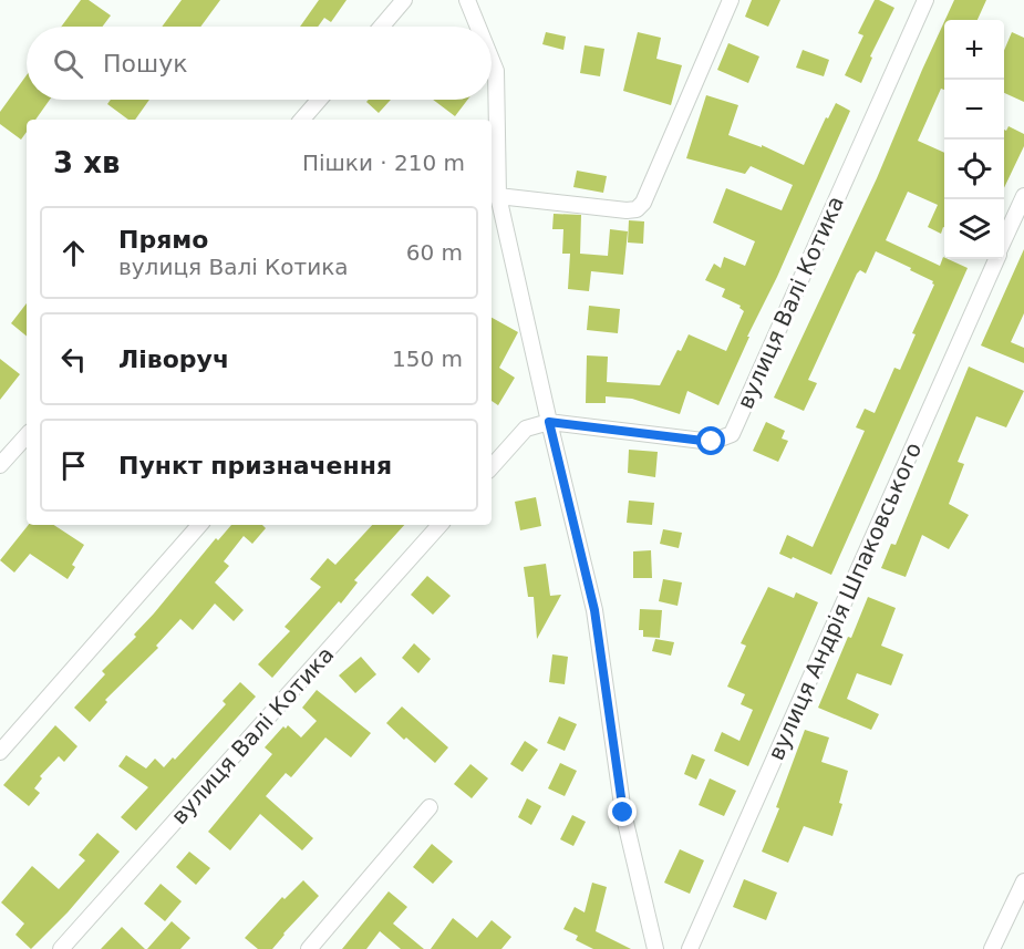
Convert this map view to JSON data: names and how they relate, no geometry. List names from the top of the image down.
{
  "streets": {
    "street": ["вулиця Валі Котика", "вулиця Андрія Шпаковського"]
  },
  "page": {
    "map_buttons": ["+", "−"],
    "search": "Пошук",
    "heading": ["3 хв", "Пішки · 210 m"],
    "list": [
      ["Прямо", "вулиця Валі Котика", "60 m"],
      ["Ліворуч", "150 m"],
      "Пункт призначення"
    ]
  }
}
